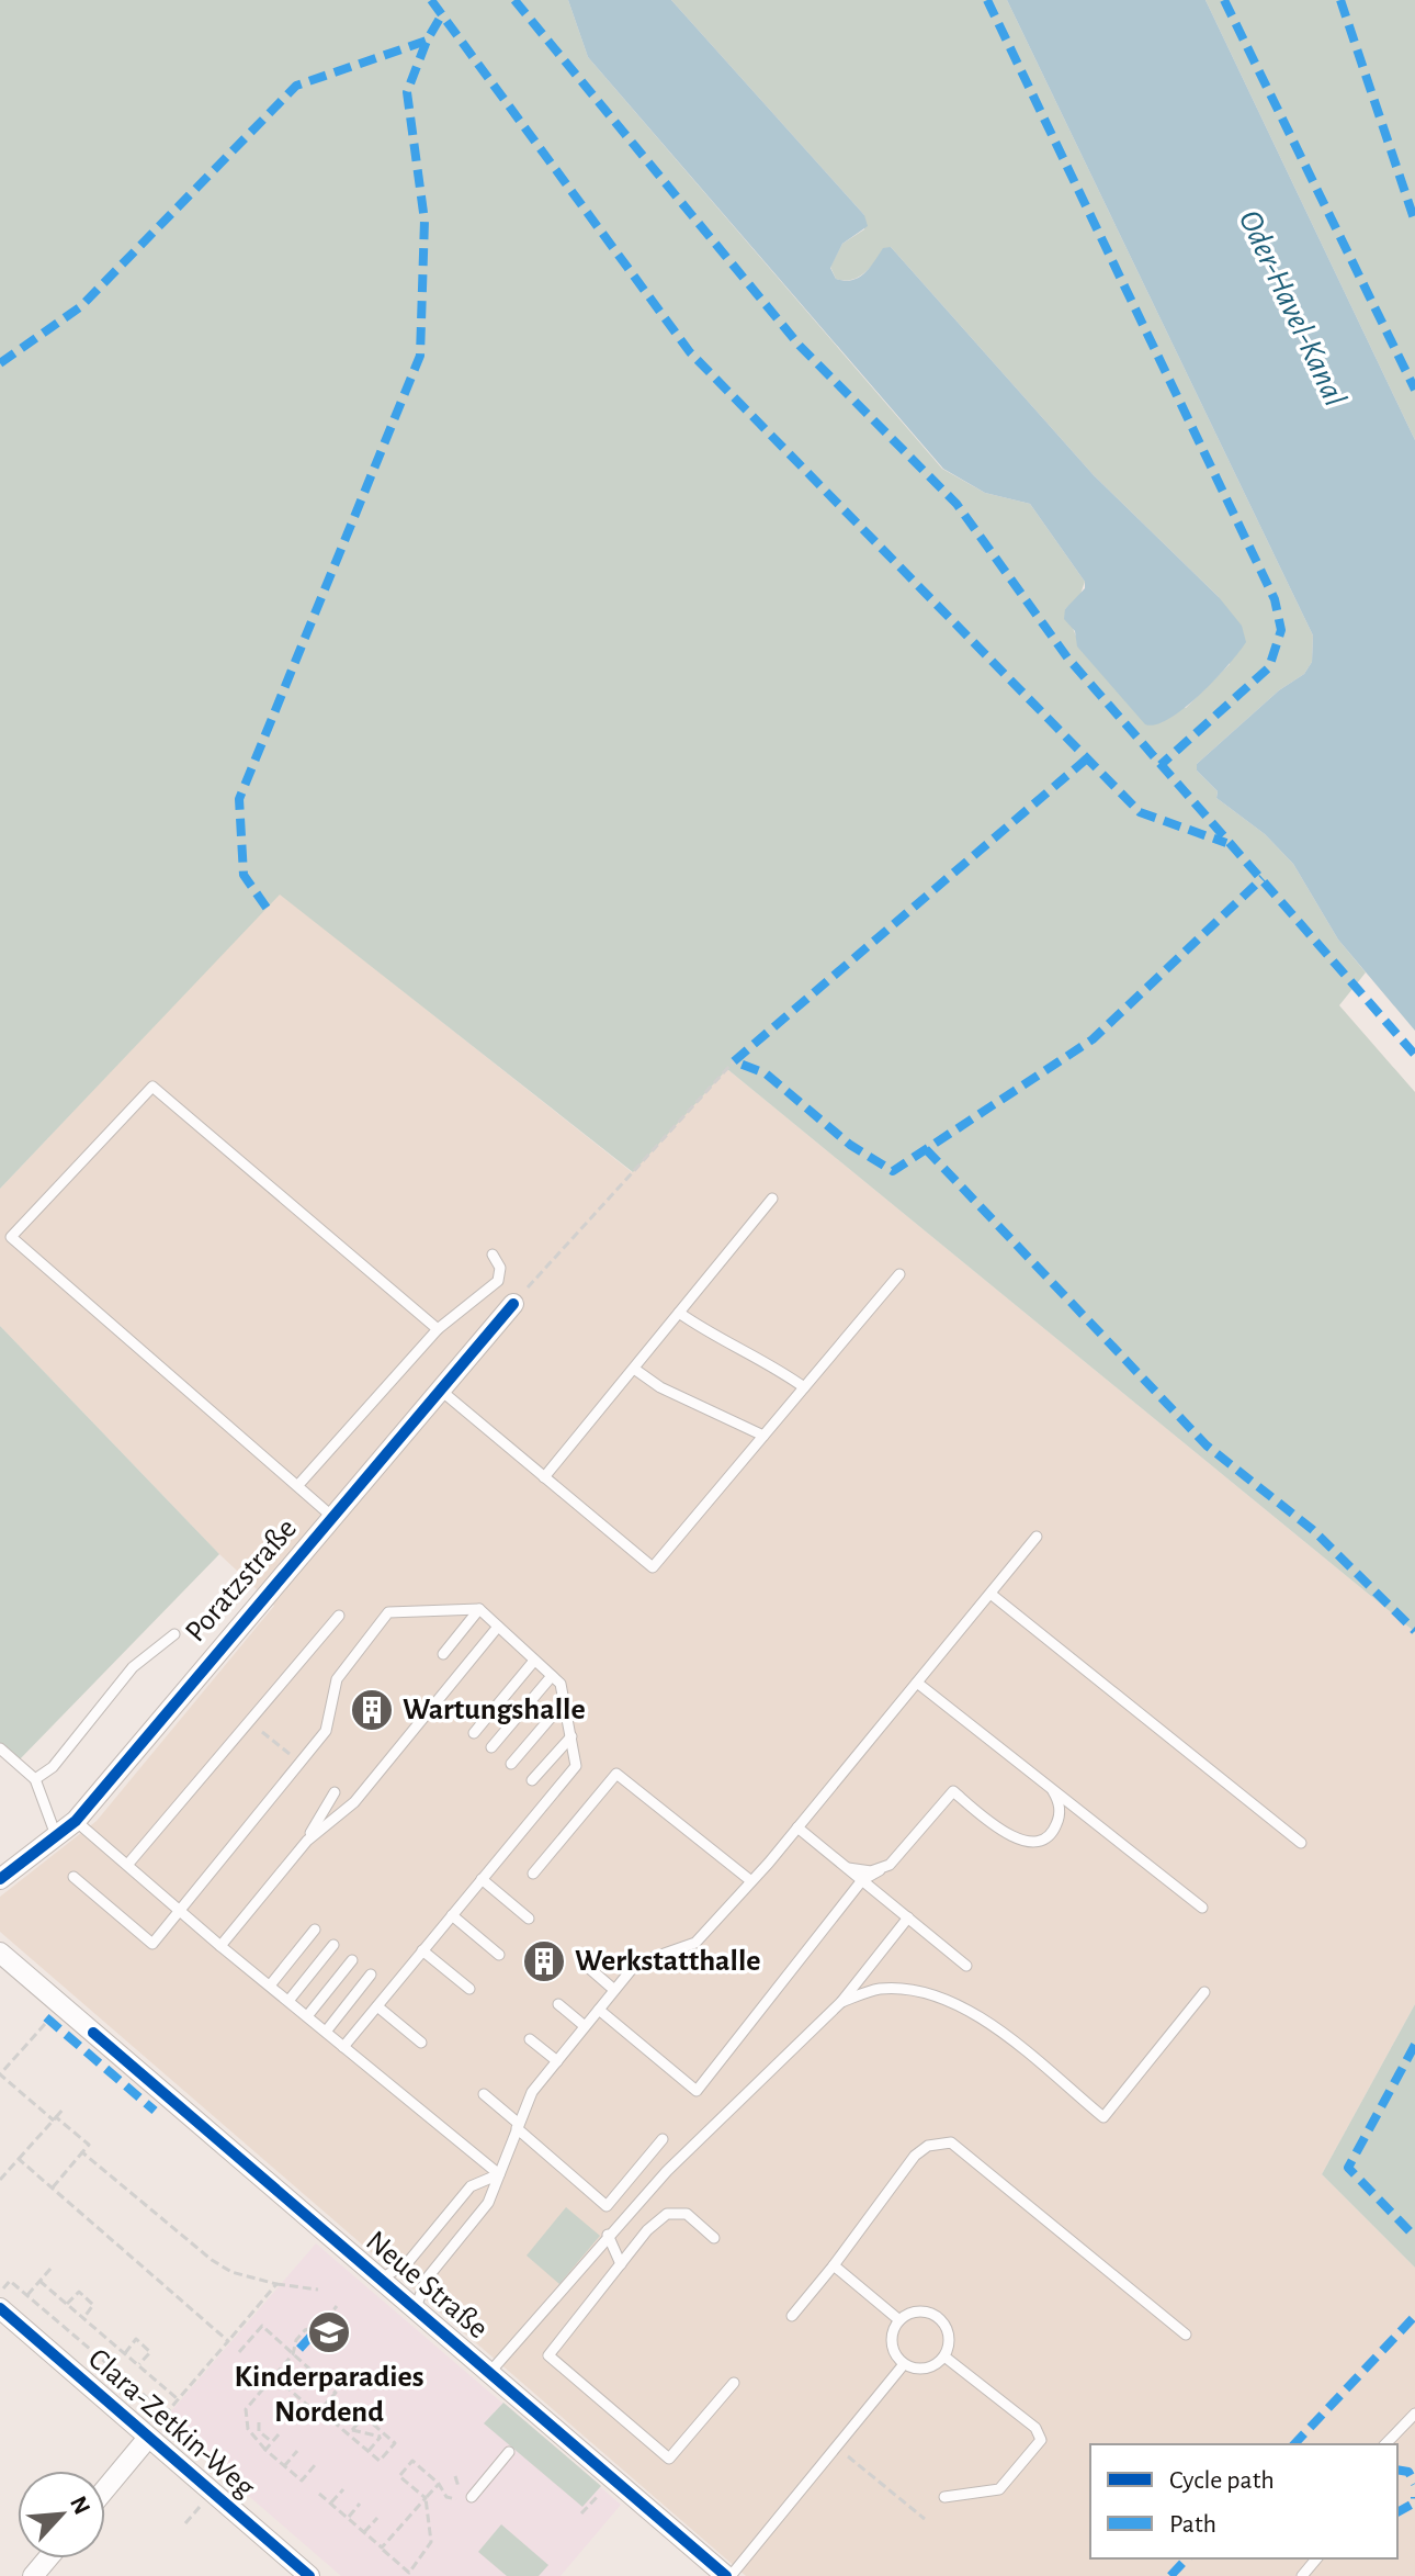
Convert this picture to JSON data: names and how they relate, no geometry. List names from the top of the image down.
{
  "streets": {
    "street": ["Poratzstraße", "Neue Straße", "Clara-Zetkin-Weg"]
  },
  "water": ["Oder-Havel-Kanal"],
  "places": {
    "building": ["Wartungshalle", "Werkstatthalle"],
    "school or university": ["Kinderparadies Nordend"]
  },
  "legend": ["Cycle path", "Path"],
  "north": "top right"
}
